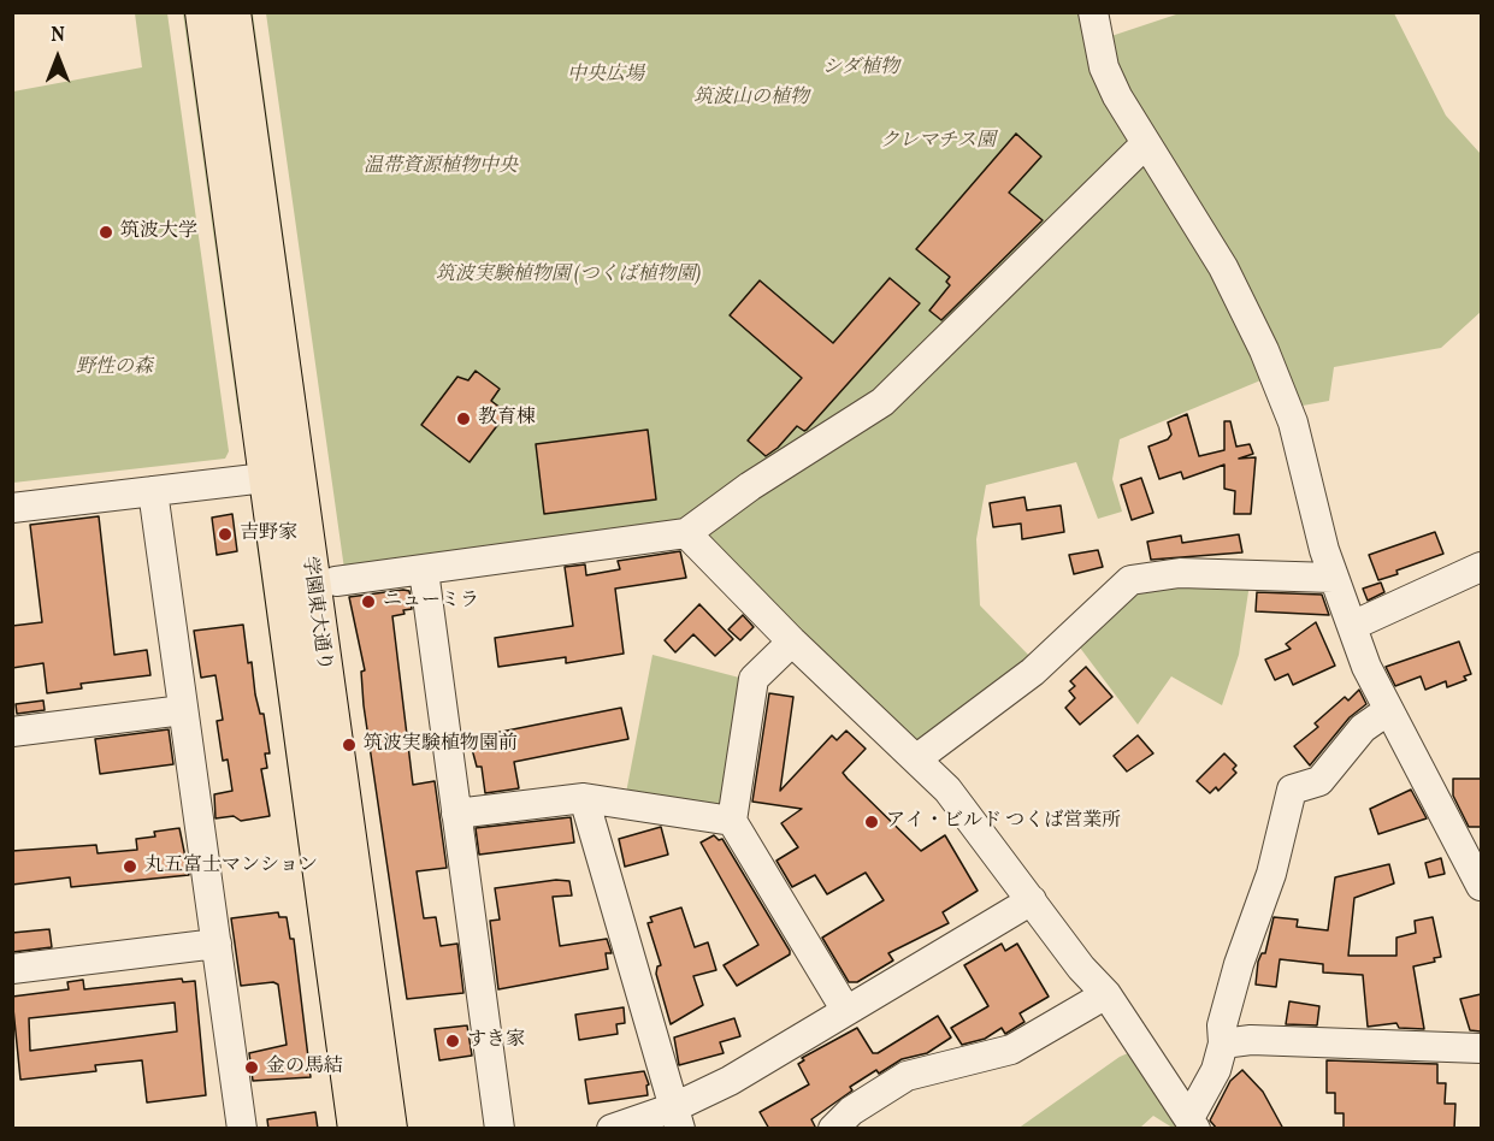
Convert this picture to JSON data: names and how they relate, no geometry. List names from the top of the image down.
{
  "streets": {
    "main road": ["学園東大通り"]
  },
  "parks": [
    "シダ植物",
    "中央広場",
    "筑波山の植物",
    "クレマチス園",
    "温帯資源植物中央",
    "筑波実験植物園 (つくば植物園)",
    "野性の森"
  ],
  "places": [
    "筑波大学",
    "教育棟",
    "吉野家",
    "ニューミラ",
    "筑波実験植物園前",
    "アイ・ビルド つくば営業所",
    "丸五富士マンション",
    "すき家",
    "金の馬結"
  ],
  "north": "top"
}
